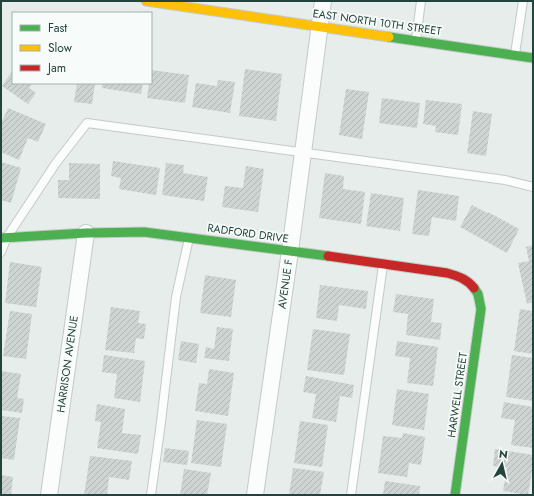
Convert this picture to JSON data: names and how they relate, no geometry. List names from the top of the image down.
{
  "streets": {
    "street": [
      "EAST NORTH 10TH STREET",
      "RADFORD DRIVE",
      "AVENUE F",
      "HARRISON AVENUE",
      "HARWELL STREET"
    ]
  },
  "crossings": [
    ["EAST NORTH 10TH STREET", "AVENUE F"],
    ["RADFORD DRIVE", "AVENUE F"],
    ["RADFORD DRIVE", "HARRISON AVENUE"],
    ["RADFORD DRIVE", "HARWELL STREET"]
  ],
  "legend": ["Fast", "Slow", "Jam"],
  "north": "top"
}
